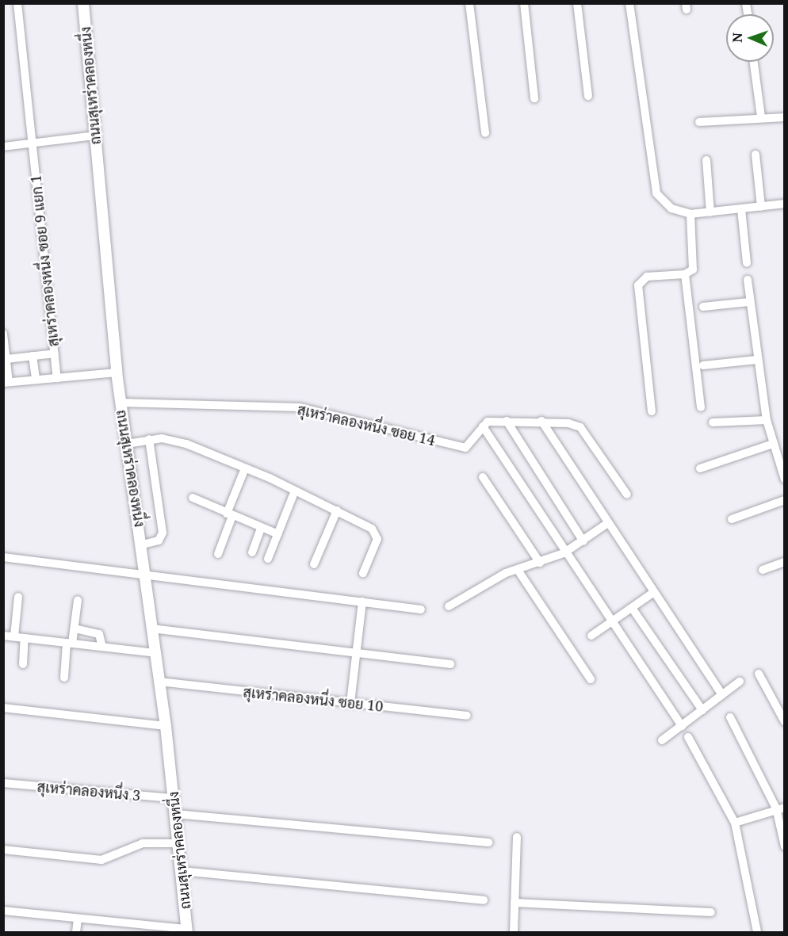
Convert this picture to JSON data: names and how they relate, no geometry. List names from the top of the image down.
{
  "streets": {
    "main road": ["ถนนสุเหร่าคลองหนึ่ง"],
    "street": [
      "สุเหร่าคลองหนึ่ง ซอย 9 แยก 1",
      "สุเหร่าคลองหนึ่ง ซอย 14",
      "สุเหร่าคลองหนึ่ง ซอย 10",
      "สุเหร่าคลองหนึ่ง 3"
    ]
  },
  "crossings": [
    ["ถนนสุเหร่าคลองหนึ่ง", "สุเหร่าคลองหนึ่ง ซอย 14"],
    ["ถนนสุเหร่าคลองหนึ่ง", "สุเหร่าคลองหนึ่ง ซอย 10"],
    ["ถนนสุเหร่าคลองหนึ่ง", "สุเหร่าคลองหนึ่ง 3"]
  ],
  "north": "left"
}
